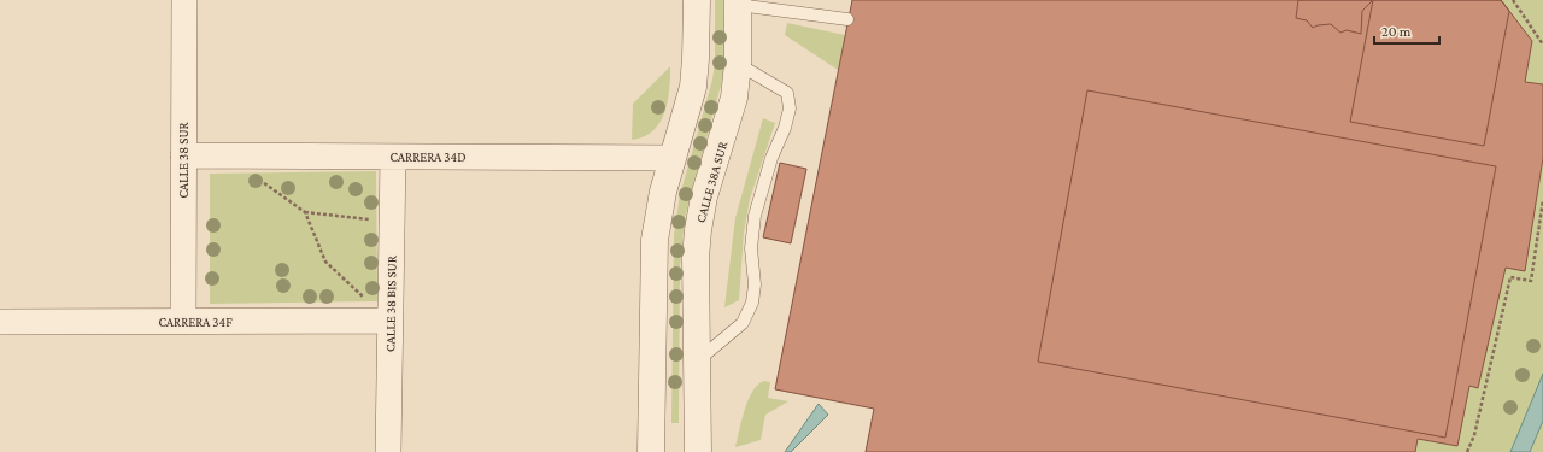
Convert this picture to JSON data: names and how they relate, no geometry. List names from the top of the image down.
{
  "streets": {
    "street": [
      "CARRERA 34D",
      "CALLE 38 SUR",
      "CALLE 38A SUR",
      "CALLE 38 BIS SUR",
      "CARRERA 34F"
    ]
  },
  "crossings": [
    ["CARRERA 34D", "CALLE 38 SUR"],
    ["CARRERA 34D", "CALLE 38 BIS SUR"],
    ["CALLE 38 SUR", "CARRERA 34F"],
    ["CALLE 38 BIS SUR", "CARRERA 34F"]
  ],
  "scale_bar": "20 m"
}
